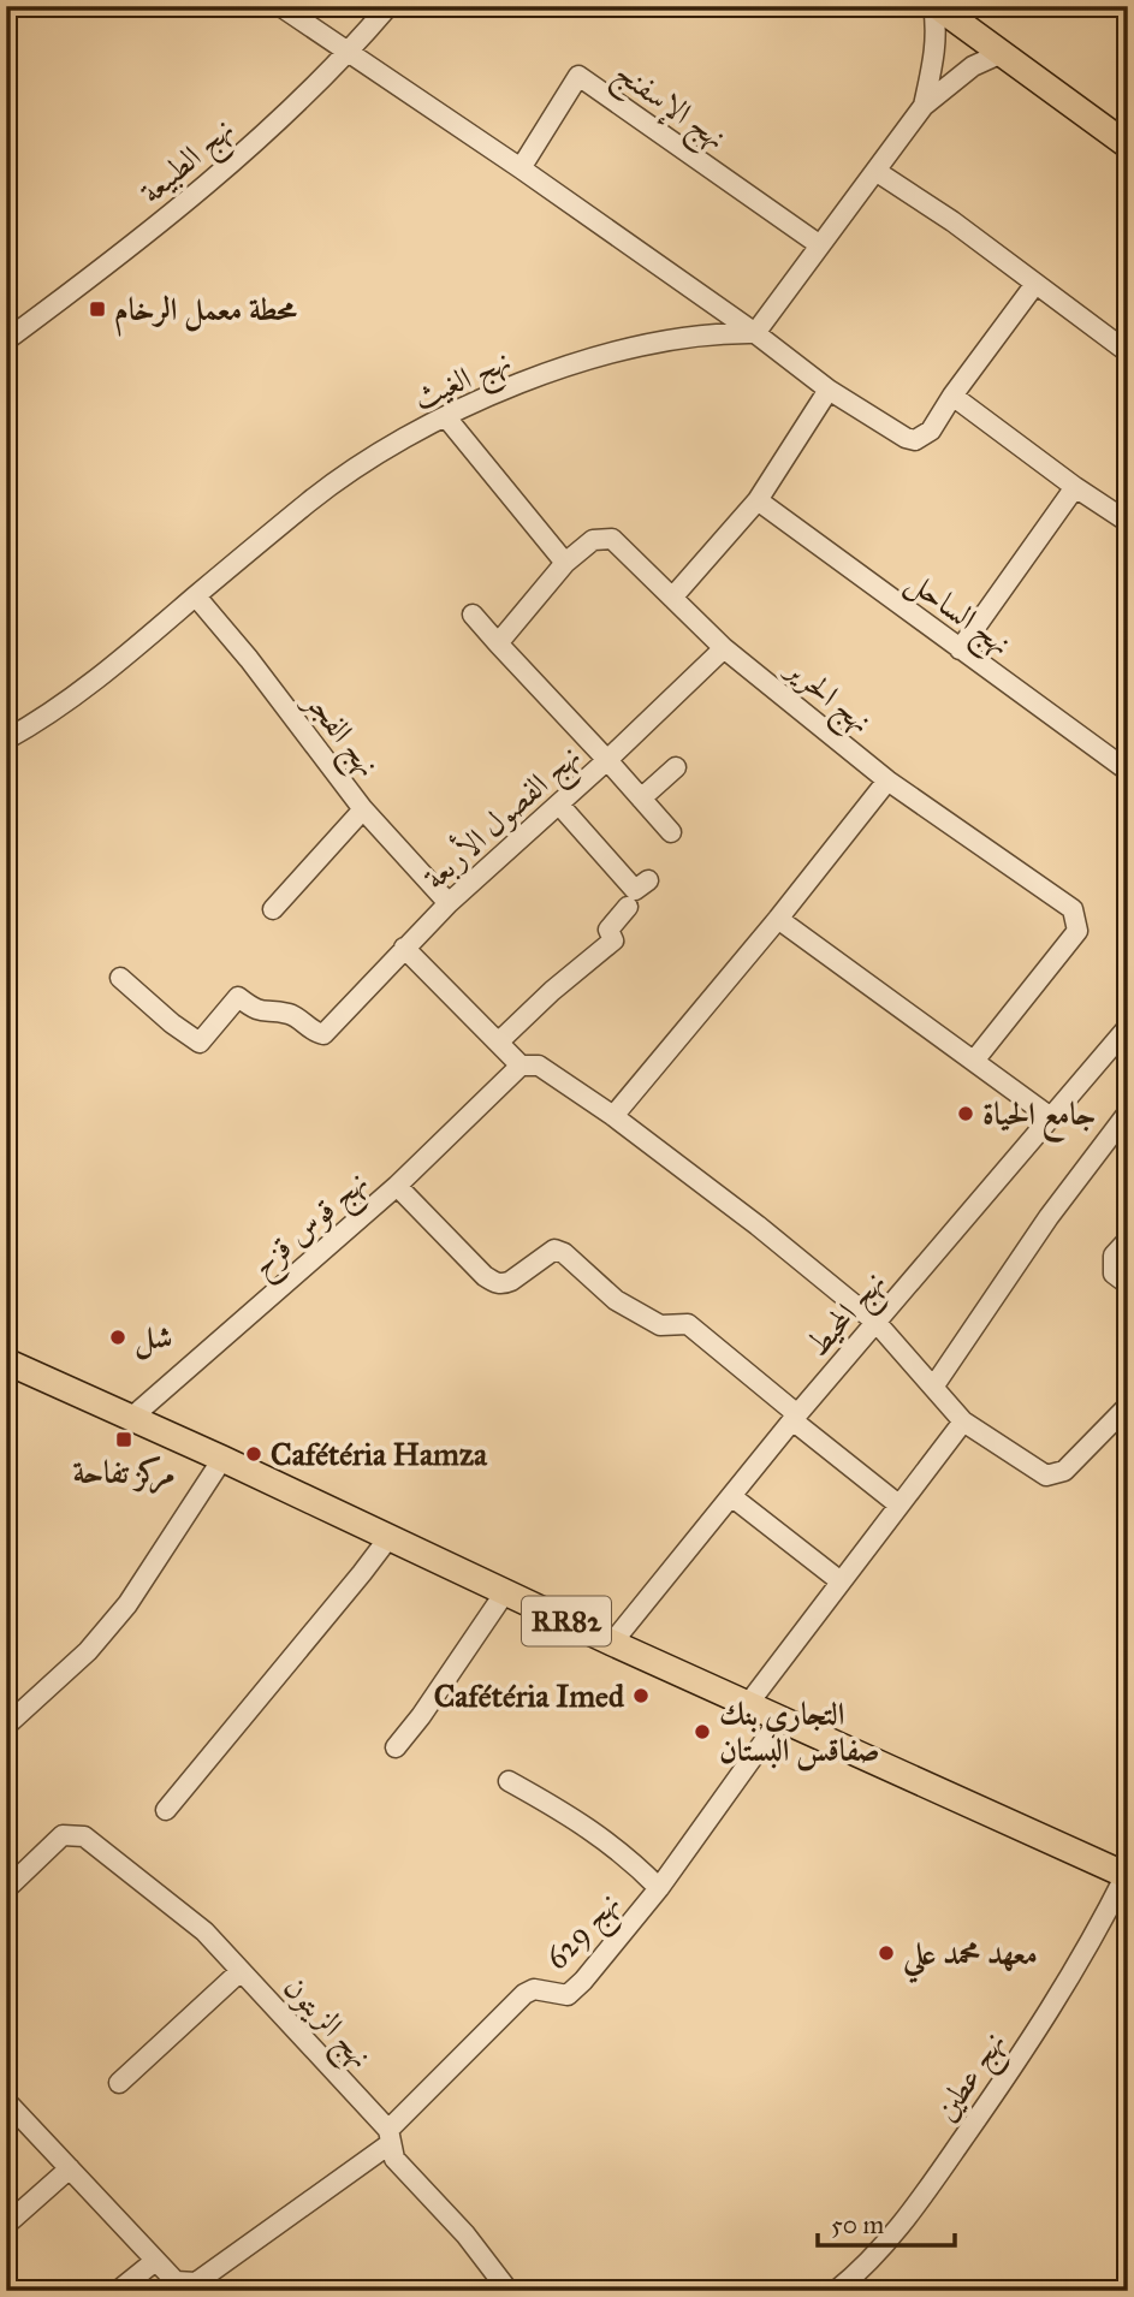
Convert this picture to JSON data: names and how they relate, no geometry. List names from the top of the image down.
{
  "streets": {
    "main road": ["RR82"],
    "street": [
      "نهج الإسفنج",
      "نهج الطبيعة",
      "نهج الغيث",
      "نهج الساحل",
      "نهج الحرير",
      "نهج الفجر",
      "نهج الفصول الأربعة",
      "نهج قوس قزح",
      "نهج المحيط",
      "نهج 629",
      "نهج الزيتون",
      "نهج عطين"
    ]
  },
  "crossings": [
    ["نهج الغيث", "نهج الفجر"],
    ["نهج الحرير", "نهج الفصول الأربعة"],
    ["نهج الفجر", "نهج الفصول الأربعة"],
    ["نهج قوس قزح", "RR82"],
    ["نهج المحيط", "RR82"],
    ["RR82", "نهج 629"],
    ["RR82", "نهج عطين"],
    ["نهج 629", "نهج الزيتون"]
  ],
  "places": {
    "transit": ["محطة معمل الرخام", "مركز تفاحة"],
    "other": [
      "جامع الحياة",
      "شل",
      "Cafétéria Hamza",
      "Cafétéria Imed",
      "التجاري بنك صفاقس البستان",
      "معهد محمد علي"
    ]
  },
  "scale_bar": "50 m"
}
